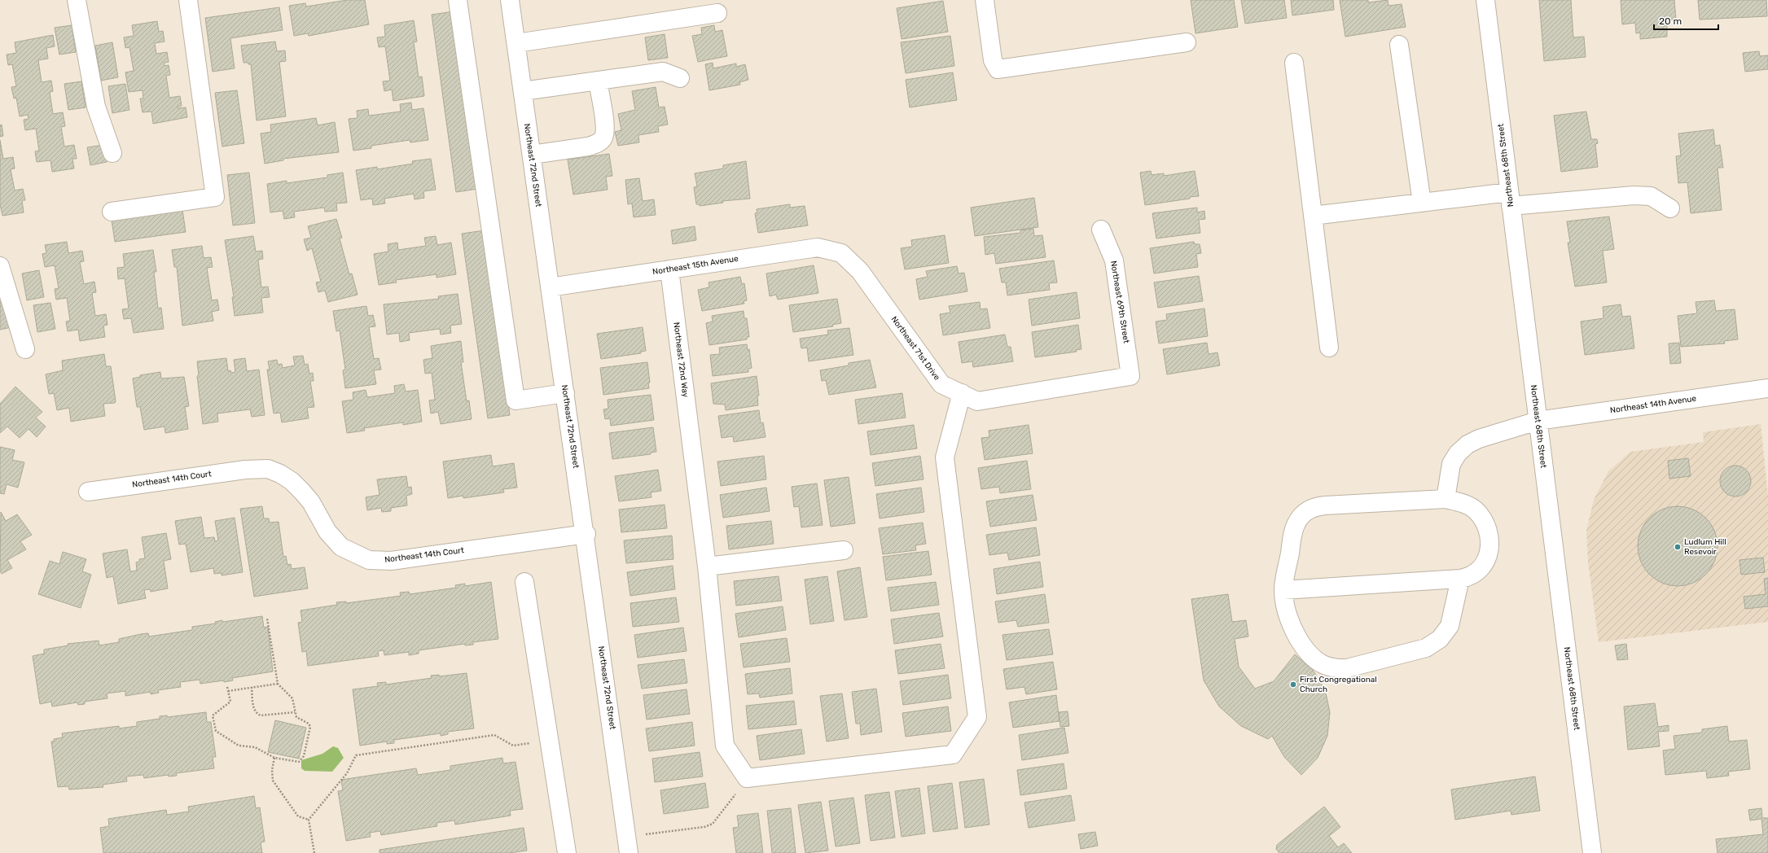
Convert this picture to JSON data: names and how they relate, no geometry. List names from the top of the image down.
{
  "streets": {
    "street": [
      "Northeast 72nd Street",
      "Northeast 68th Street",
      "Northeast 15th Avenue",
      "Northeast 69th Street",
      "Northeast 71st Drive",
      "Northeast 72nd Way",
      "Northeast 14th Avenue",
      "Northeast 14th Court"
    ]
  },
  "crossings": [
    ["Northeast 72nd Street", "Northeast 15th Avenue"],
    ["Northeast 72nd Street", "Northeast 14th Court"],
    ["Northeast 68th Street", "Northeast 14th Avenue"],
    ["Northeast 15th Avenue", "Northeast 71st Drive"],
    ["Northeast 15th Avenue", "Northeast 72nd Way"],
    ["Northeast 69th Street", "Northeast 71st Drive"]
  ],
  "places": ["Ludlum Hill Resevoir", "First Congregational Church"],
  "scale_bar": "20 m"
}
